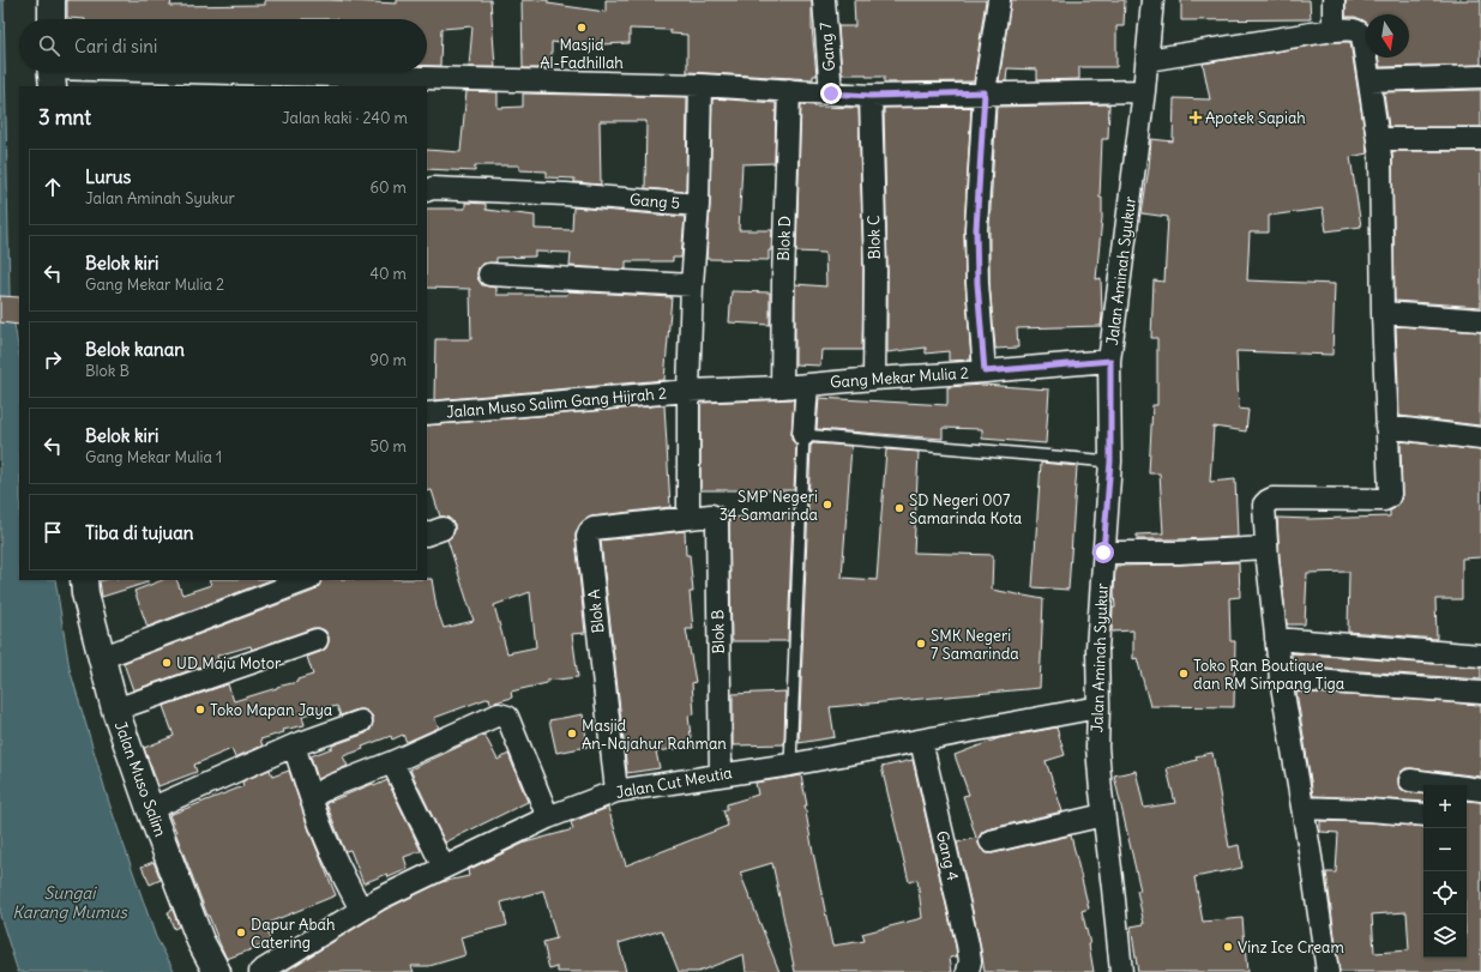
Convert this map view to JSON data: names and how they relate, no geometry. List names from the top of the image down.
{
  "streets": {
    "street": [
      "Gang 7",
      "Gang 5",
      "Blok C",
      "Blok D",
      "Jalan Aminah Syukur",
      "Gang Mekar Mulia 2",
      "Jalan Muso Salim Gang Hijrah 2",
      "Blok A",
      "Blok B",
      "Jalan Muso Salim",
      "Jalan Cut Meutia",
      "Gang 4"
    ]
  },
  "crossings": [
    ["Gang 5", "Gang Mekar Mulia 2"],
    ["Gang 5", "Jalan Muso Salim Gang Hijrah 2"],
    ["Blok C", "Gang Mekar Mulia 2"],
    ["Blok D", "Gang Mekar Mulia 2"],
    ["Jalan Aminah Syukur", "Gang Mekar Mulia 2"],
    ["Jalan Aminah Syukur", "Jalan Cut Meutia"],
    ["Gang Mekar Mulia 2", "Jalan Muso Salim Gang Hijrah 2"],
    ["Blok A", "Blok B"],
    ["Blok A", "Jalan Cut Meutia"],
    ["Blok B", "Jalan Cut Meutia"],
    ["Jalan Cut Meutia", "Gang 4"]
  ],
  "water": ["Sungai Karang Mumus"],
  "places": {
    "other": [
      "Masjid Al-Fadhillah",
      "SMP Negeri 34 Samarinda",
      "SD Negeri 007 Samarinda Kota",
      "SMK Negeri 7 Samarinda",
      "UD Maju Motor",
      "Toko Ran Boutique dan RM Simpang Tiga",
      "Toko Mapan Jaya",
      "Masjid An-Najahur Rahman",
      "Dapur Abah Catering",
      "Vinz Ice Cream"
    ],
    "health": ["Apotek Sapiah"]
  },
  "north": "bottom",
  "page": {
    "search": "Cari di sini",
    "heading": ["3 mnt", "Jalan kaki · 240 m"],
    "list": [
      ["Lurus", "Jalan Aminah Syukur", "60 m"],
      ["Belok kiri", "Gang Mekar Mulia 2", "40 m"],
      ["Belok kanan", "Blok B", "90 m"],
      ["Belok kiri", "Gang Mekar Mulia 1", "50 m"],
      "Tiba di tujuan"
    ],
    "map_buttons": ["+", "−"]
  }
}
